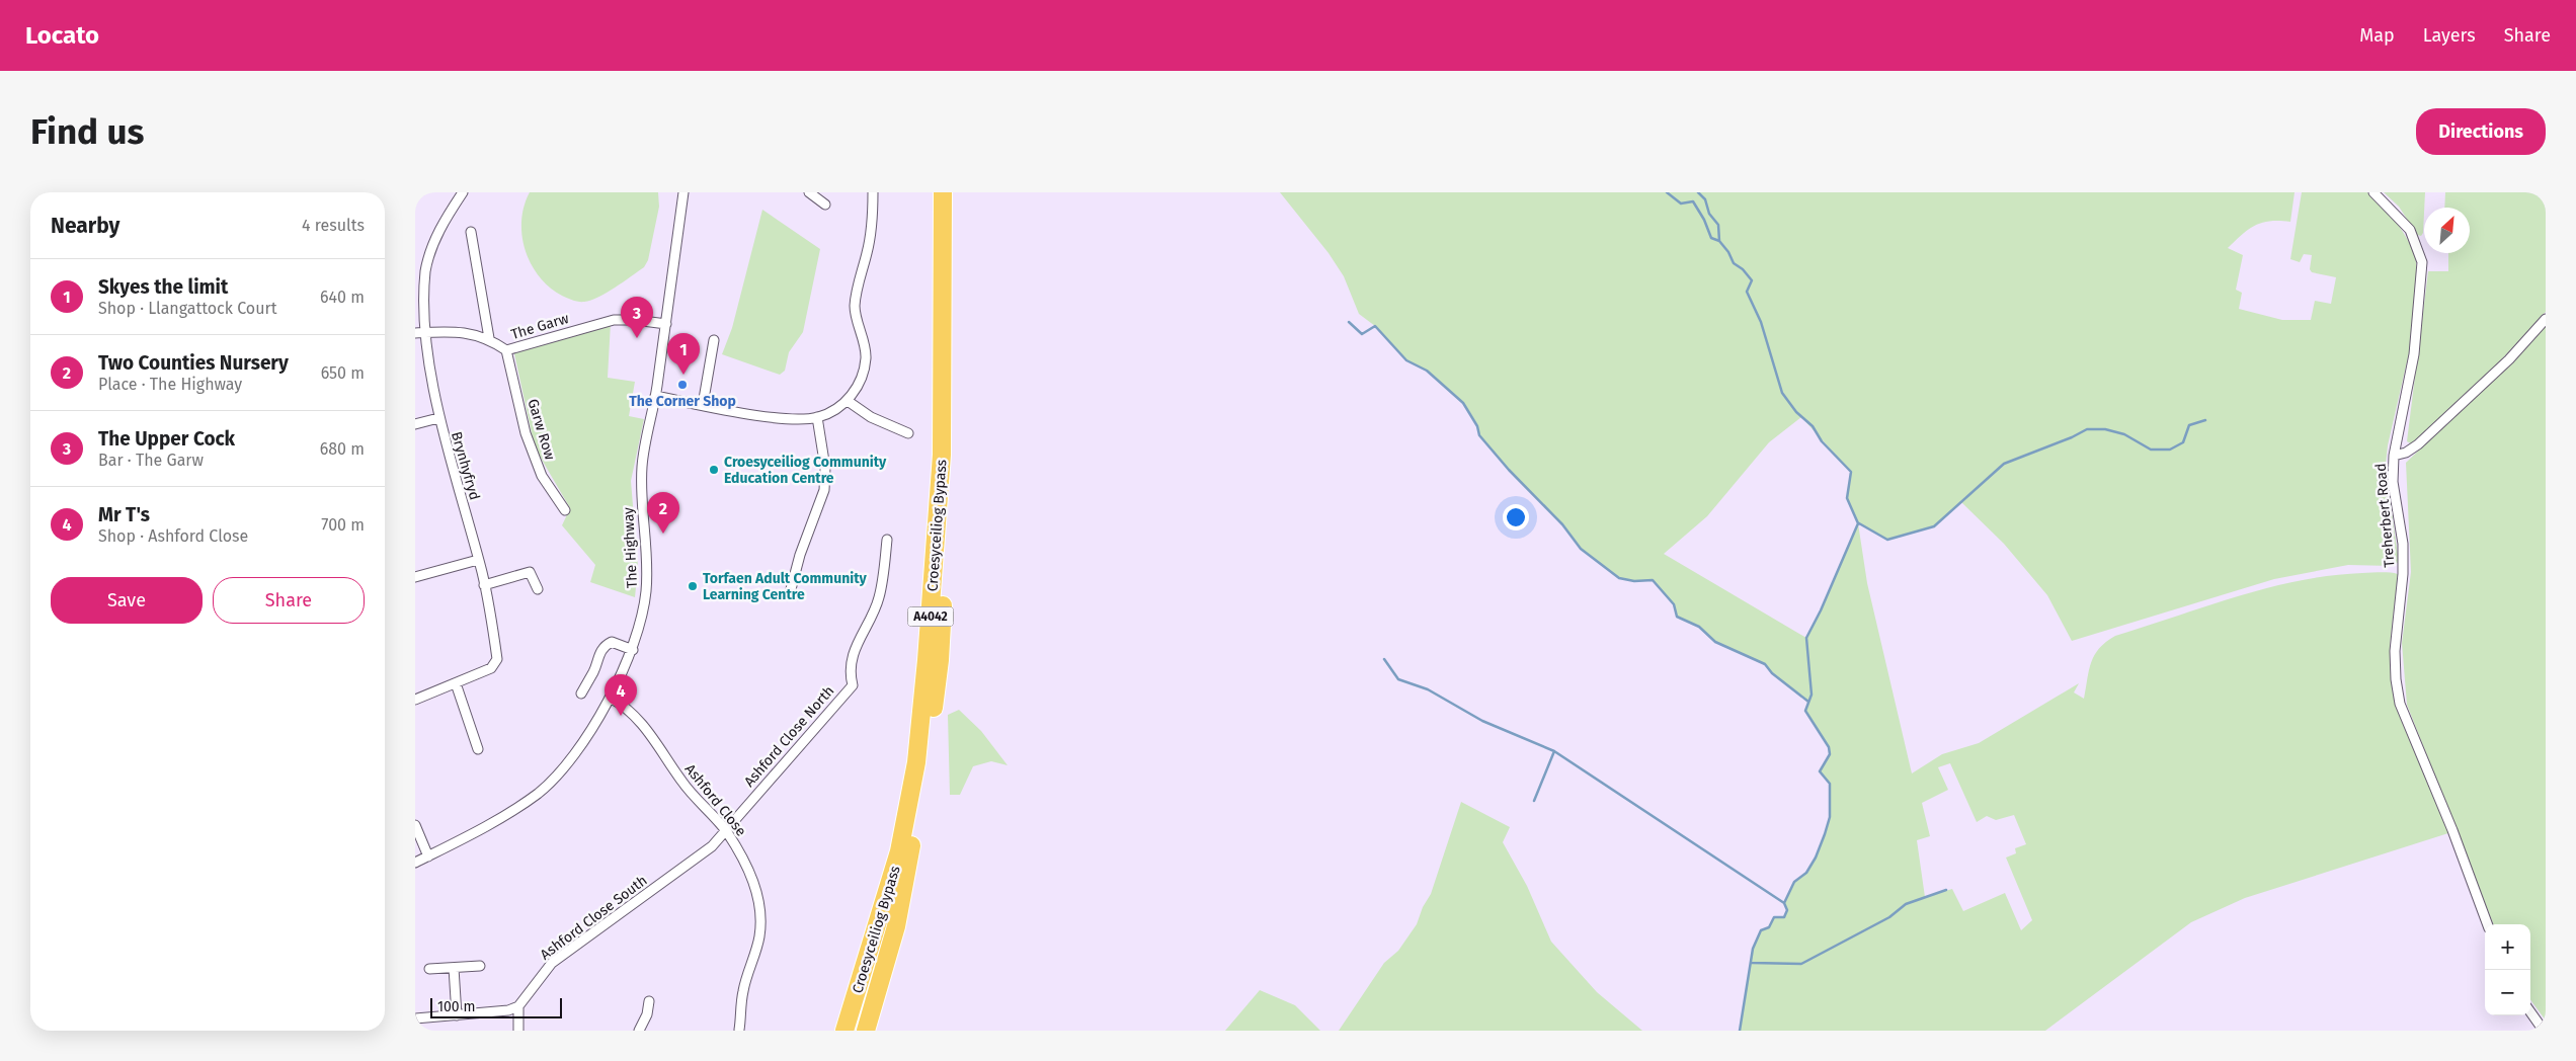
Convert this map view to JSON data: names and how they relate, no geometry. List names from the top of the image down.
{
  "streets": {
    "highway": ["Croesyceiliog Bypass", "A4042"],
    "street": [
      "The Garw",
      "Garw Row",
      "Brynhyfryd",
      "Treherbert Road",
      "The Highway",
      "Ashford Close North",
      "Ashford Close",
      "Ashford Close South"
    ]
  },
  "crossings": [
    ["The Garw", "Garw Row"],
    ["The Garw", "Brynhyfryd"],
    ["The Garw", "The Highway"],
    ["The Highway", "Ashford Close"],
    ["Ashford Close North", "Ashford Close"],
    ["Ashford Close North", "Ashford Close South"],
    ["Ashford Close", "Ashford Close South"]
  ],
  "places": ["The Corner Shop", "Croesyceiliog Community Education Centre", "Torfaen Adult Community Learning Centre"],
  "scale_bar": "100 m",
  "north": "top right",
  "page": {
    "header": "Locato",
    "nav": ["Map", "Layers", "Share"],
    "buttons": [
      "Directions",
      ["Save", "Share"]
    ],
    "title": "Find us",
    "heading": ["Nearby", "4 results"],
    "list": [
      {
        "mark": "1",
        "name": "Skyes the limit",
        "note": "Shop · Llangattock Court",
        "value": "640 m"
      },
      {
        "mark": "2",
        "name": "Two Counties Nursery",
        "note": "Place · The Highway",
        "value": "650 m"
      },
      {
        "mark": "3",
        "name": "The Upper Cock",
        "note": "Bar · The Garw",
        "value": "680 m"
      },
      {
        "mark": "4",
        "name": "Mr T's",
        "note": "Shop · Ashford Close",
        "value": "700 m"
      }
    ],
    "pins": [
      "3",
      "1",
      "2",
      "4"
    ],
    "map_buttons": ["+", "−"],
    "scale": "100 m"
  }
}
